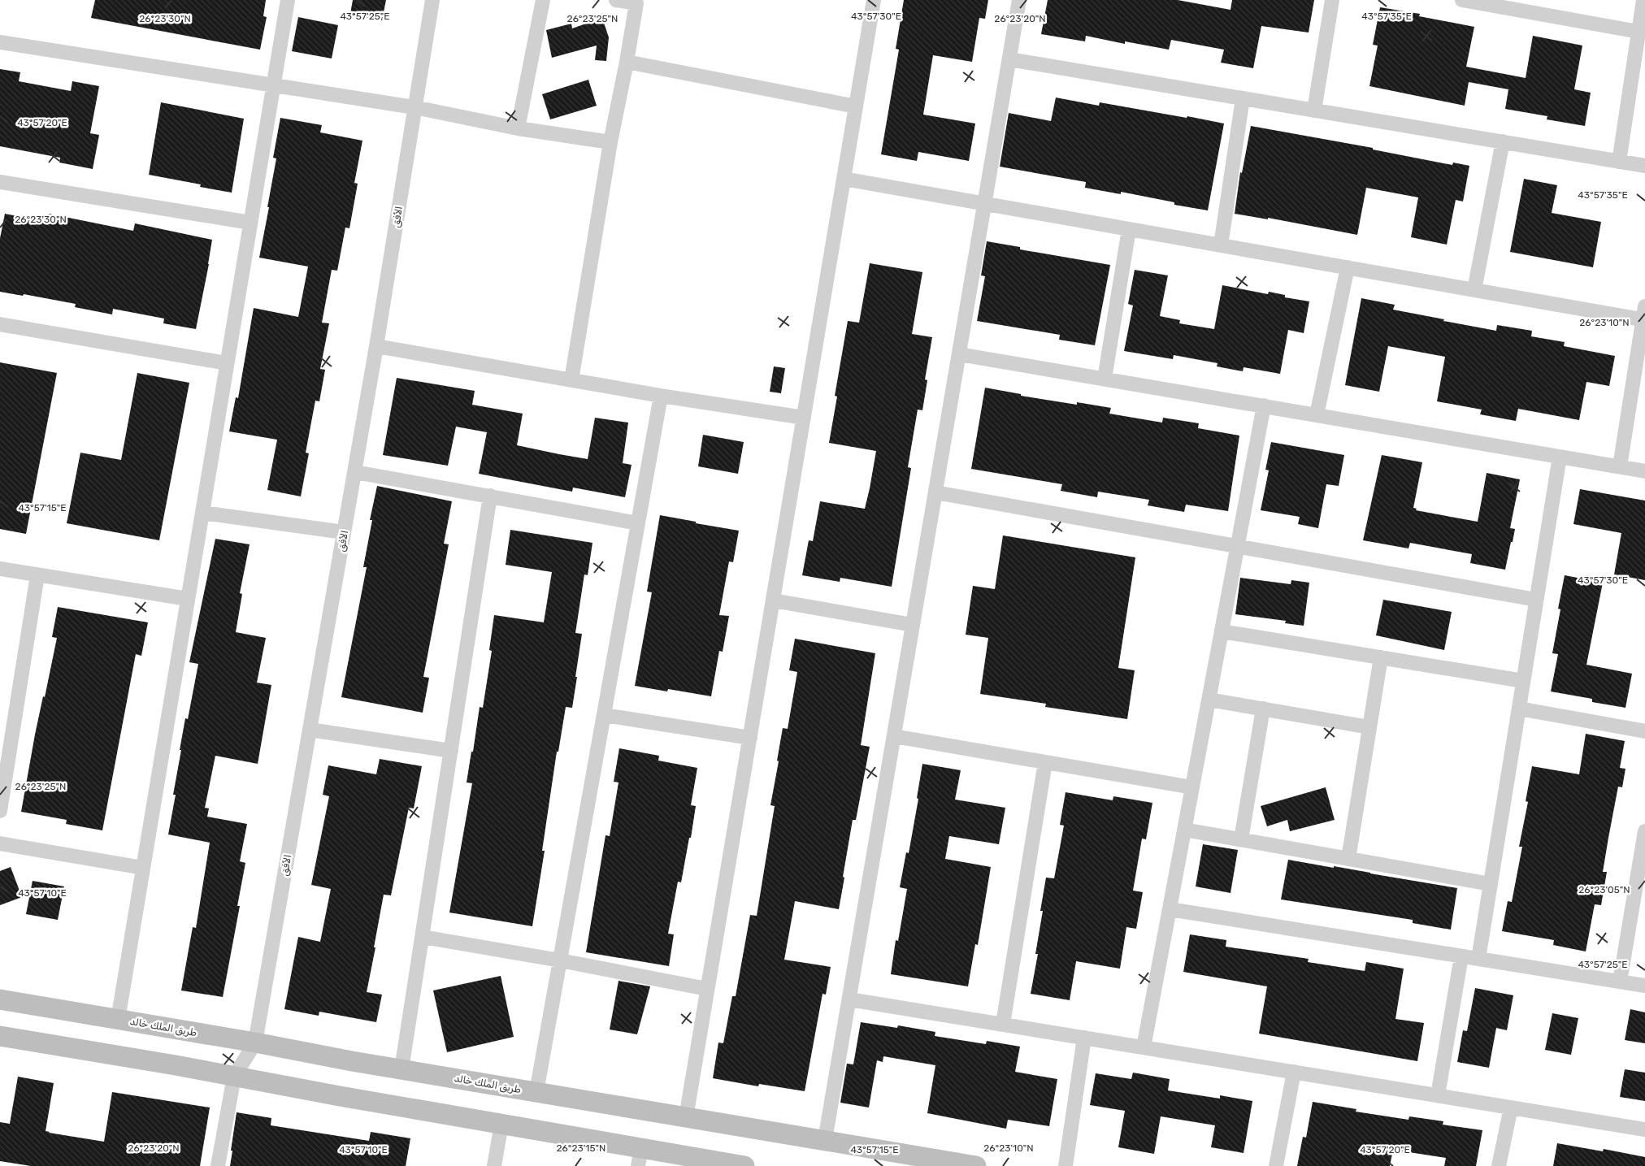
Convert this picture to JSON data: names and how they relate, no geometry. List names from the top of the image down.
{
  "streets": {
    "main road": ["طريق الملك خالد"],
    "street": ["الأفق"]
  },
  "crossings": [
    ["الأفق", "طريق الملك خالد"]
  ],
  "coordinates": [
    "43°57'25\"E",
    "43°57'30\"E",
    "43°57'35\"E",
    "26°23'30\"N",
    "26°23'25\"N",
    "26°23'20\"N",
    "43°57'20\"E",
    "26°23'10\"N",
    "43°57'15\"E",
    "26°23'05\"N",
    "43°57'10\"E",
    "26°23'15\"N"
  ]
}
